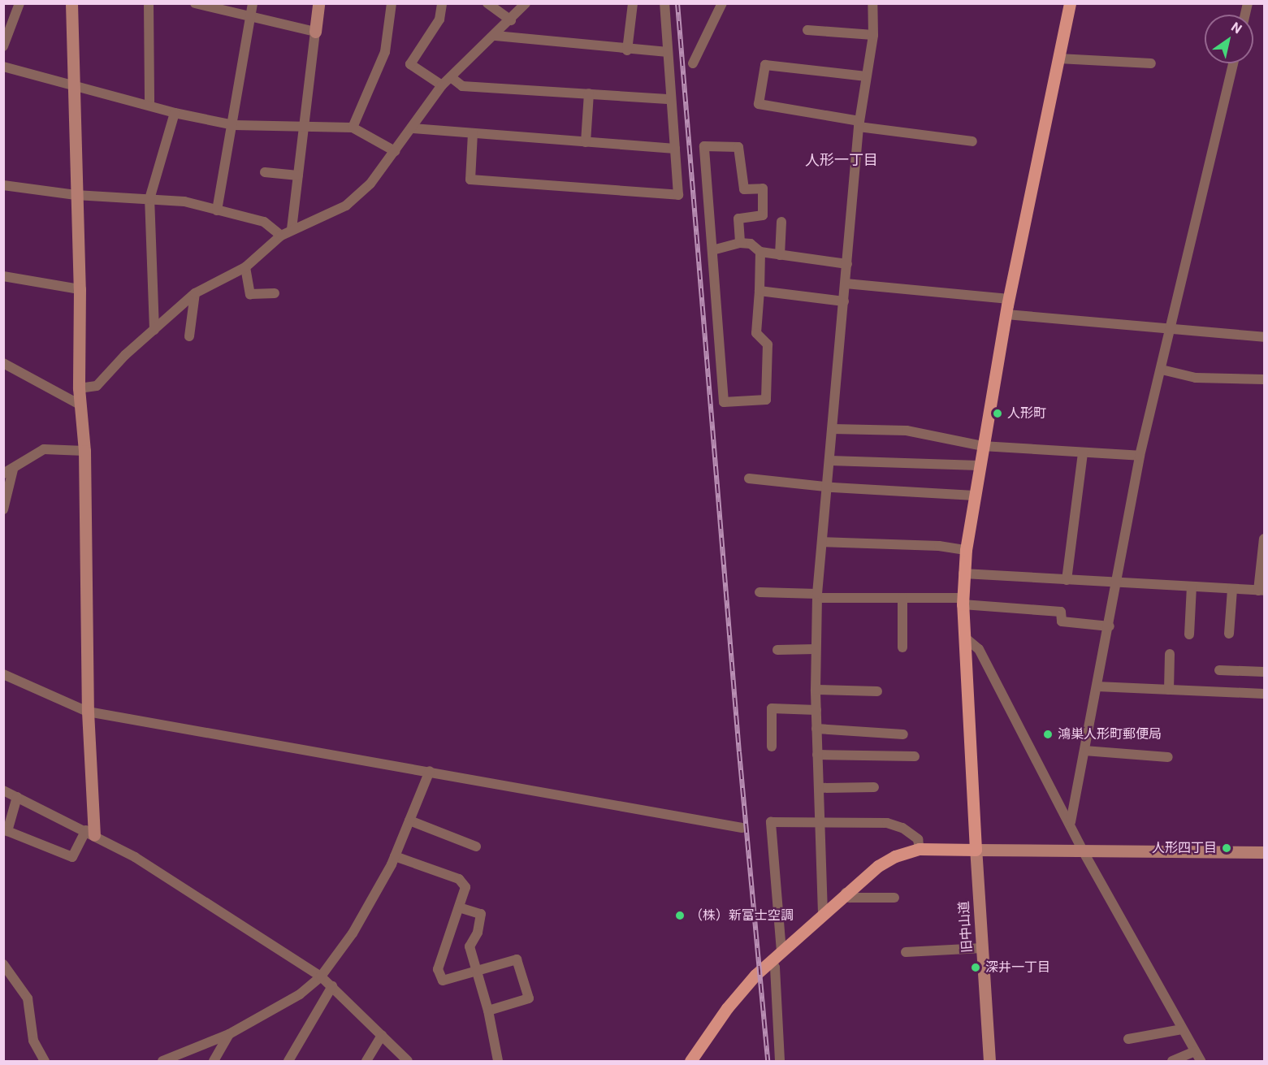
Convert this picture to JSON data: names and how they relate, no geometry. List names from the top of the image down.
{
  "streets": {
    "street": ["旧中山道"]
  },
  "districts": ["人形一丁目"],
  "places": [
    "人形町",
    "鴻巣人形町郵便局",
    "人形四丁目",
    "（株）新富士空調",
    "深井一丁目"
  ],
  "north": "top right"
}
